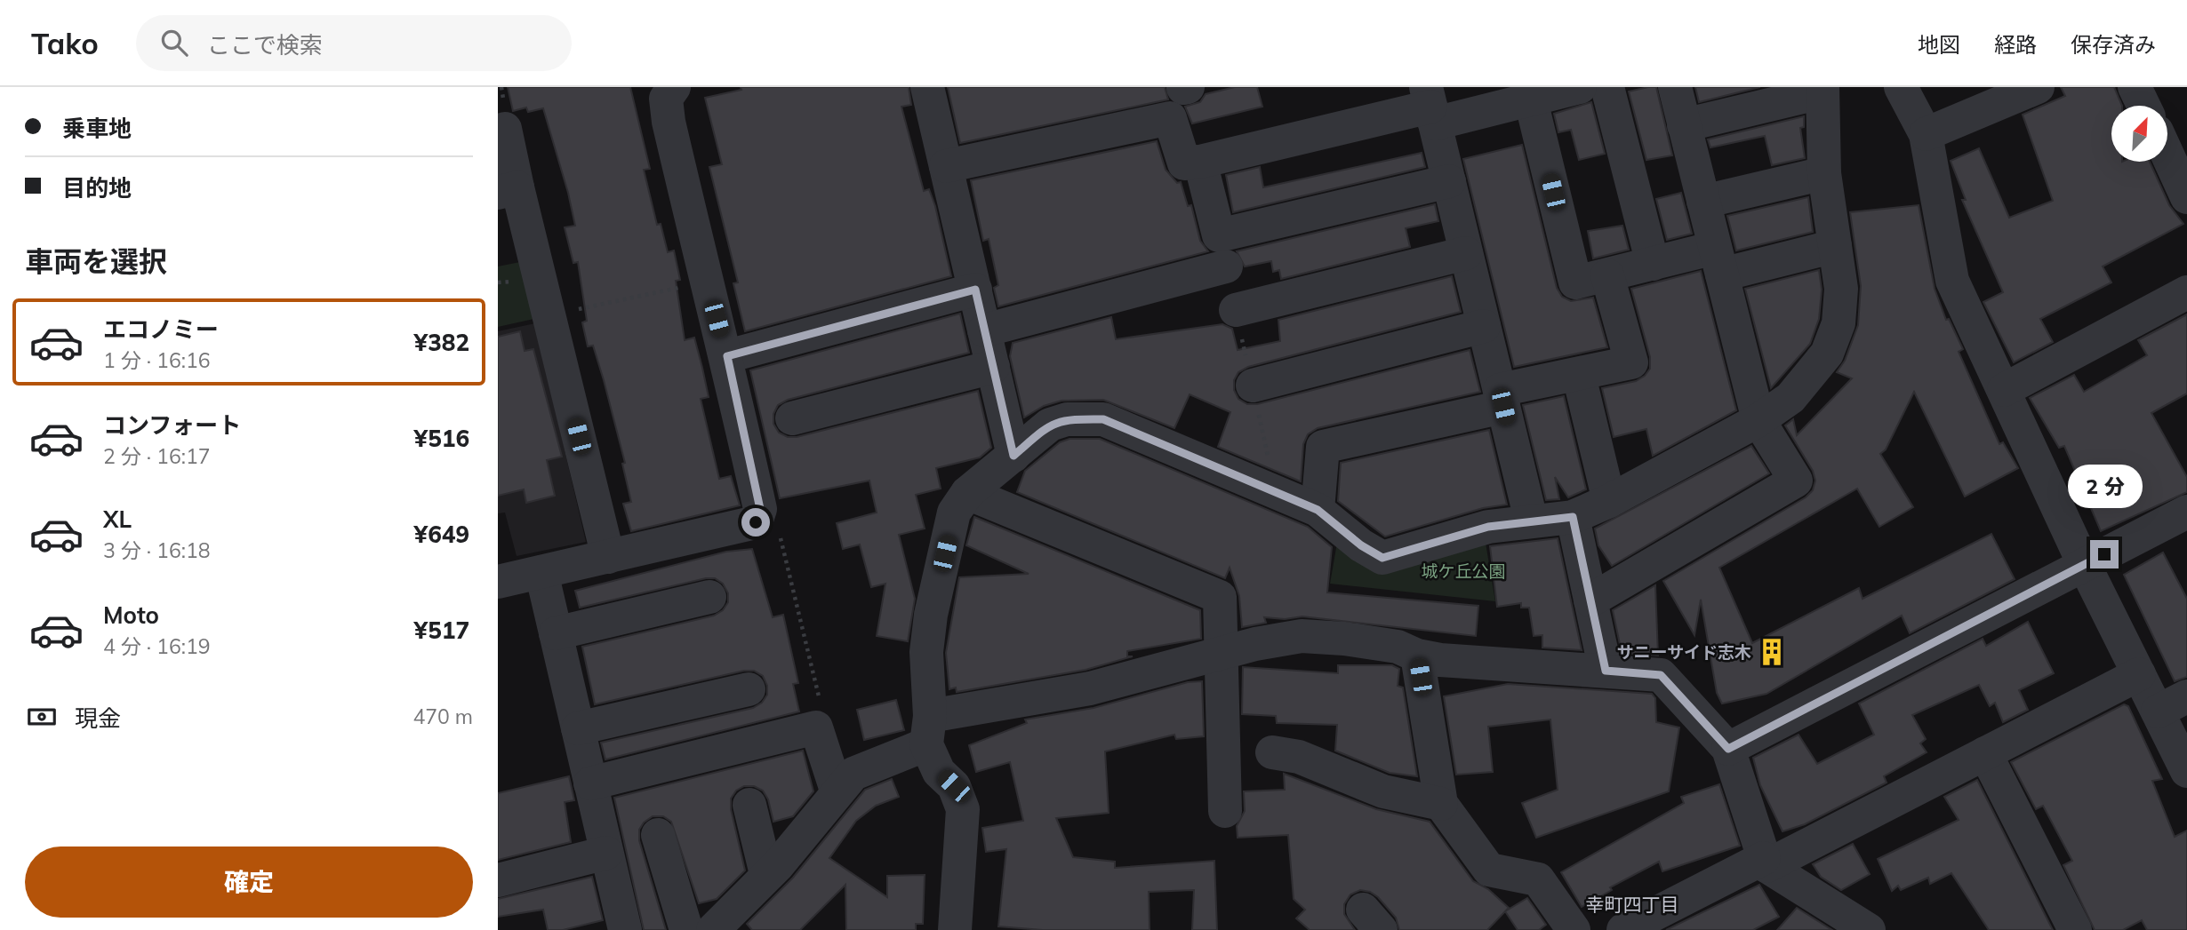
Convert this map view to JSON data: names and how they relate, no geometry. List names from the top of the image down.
{
  "districts": ["幸町四丁目"],
  "parks": ["城ケ丘公園"],
  "places": {
    "building": ["サニーサイド志木"]
  },
  "north": "top right",
  "page": {
    "header": "Tako",
    "search": "ここで検索",
    "nav": ["地図", "経路", "保存済み"],
    "banner": ["乗車地", "目的地"],
    "heading": "車両を選択",
    "list": [
      {
        "name": "エコノミー",
        "note": "1 分 · 16:16",
        "value": "¥382"
      },
      {
        "name": "コンフォート",
        "note": "2 分 · 16:17",
        "value": "¥516"
      },
      {
        "name": "XL",
        "note": "3 分 · 16:18",
        "value": "¥649"
      },
      {
        "name": "Moto",
        "note": "4 分 · 16:19",
        "value": "¥517"
      }
    ],
    "bubble": "2 分",
    "pay": ["現金", "470 m"],
    "buttons": "確定"
  }
}
